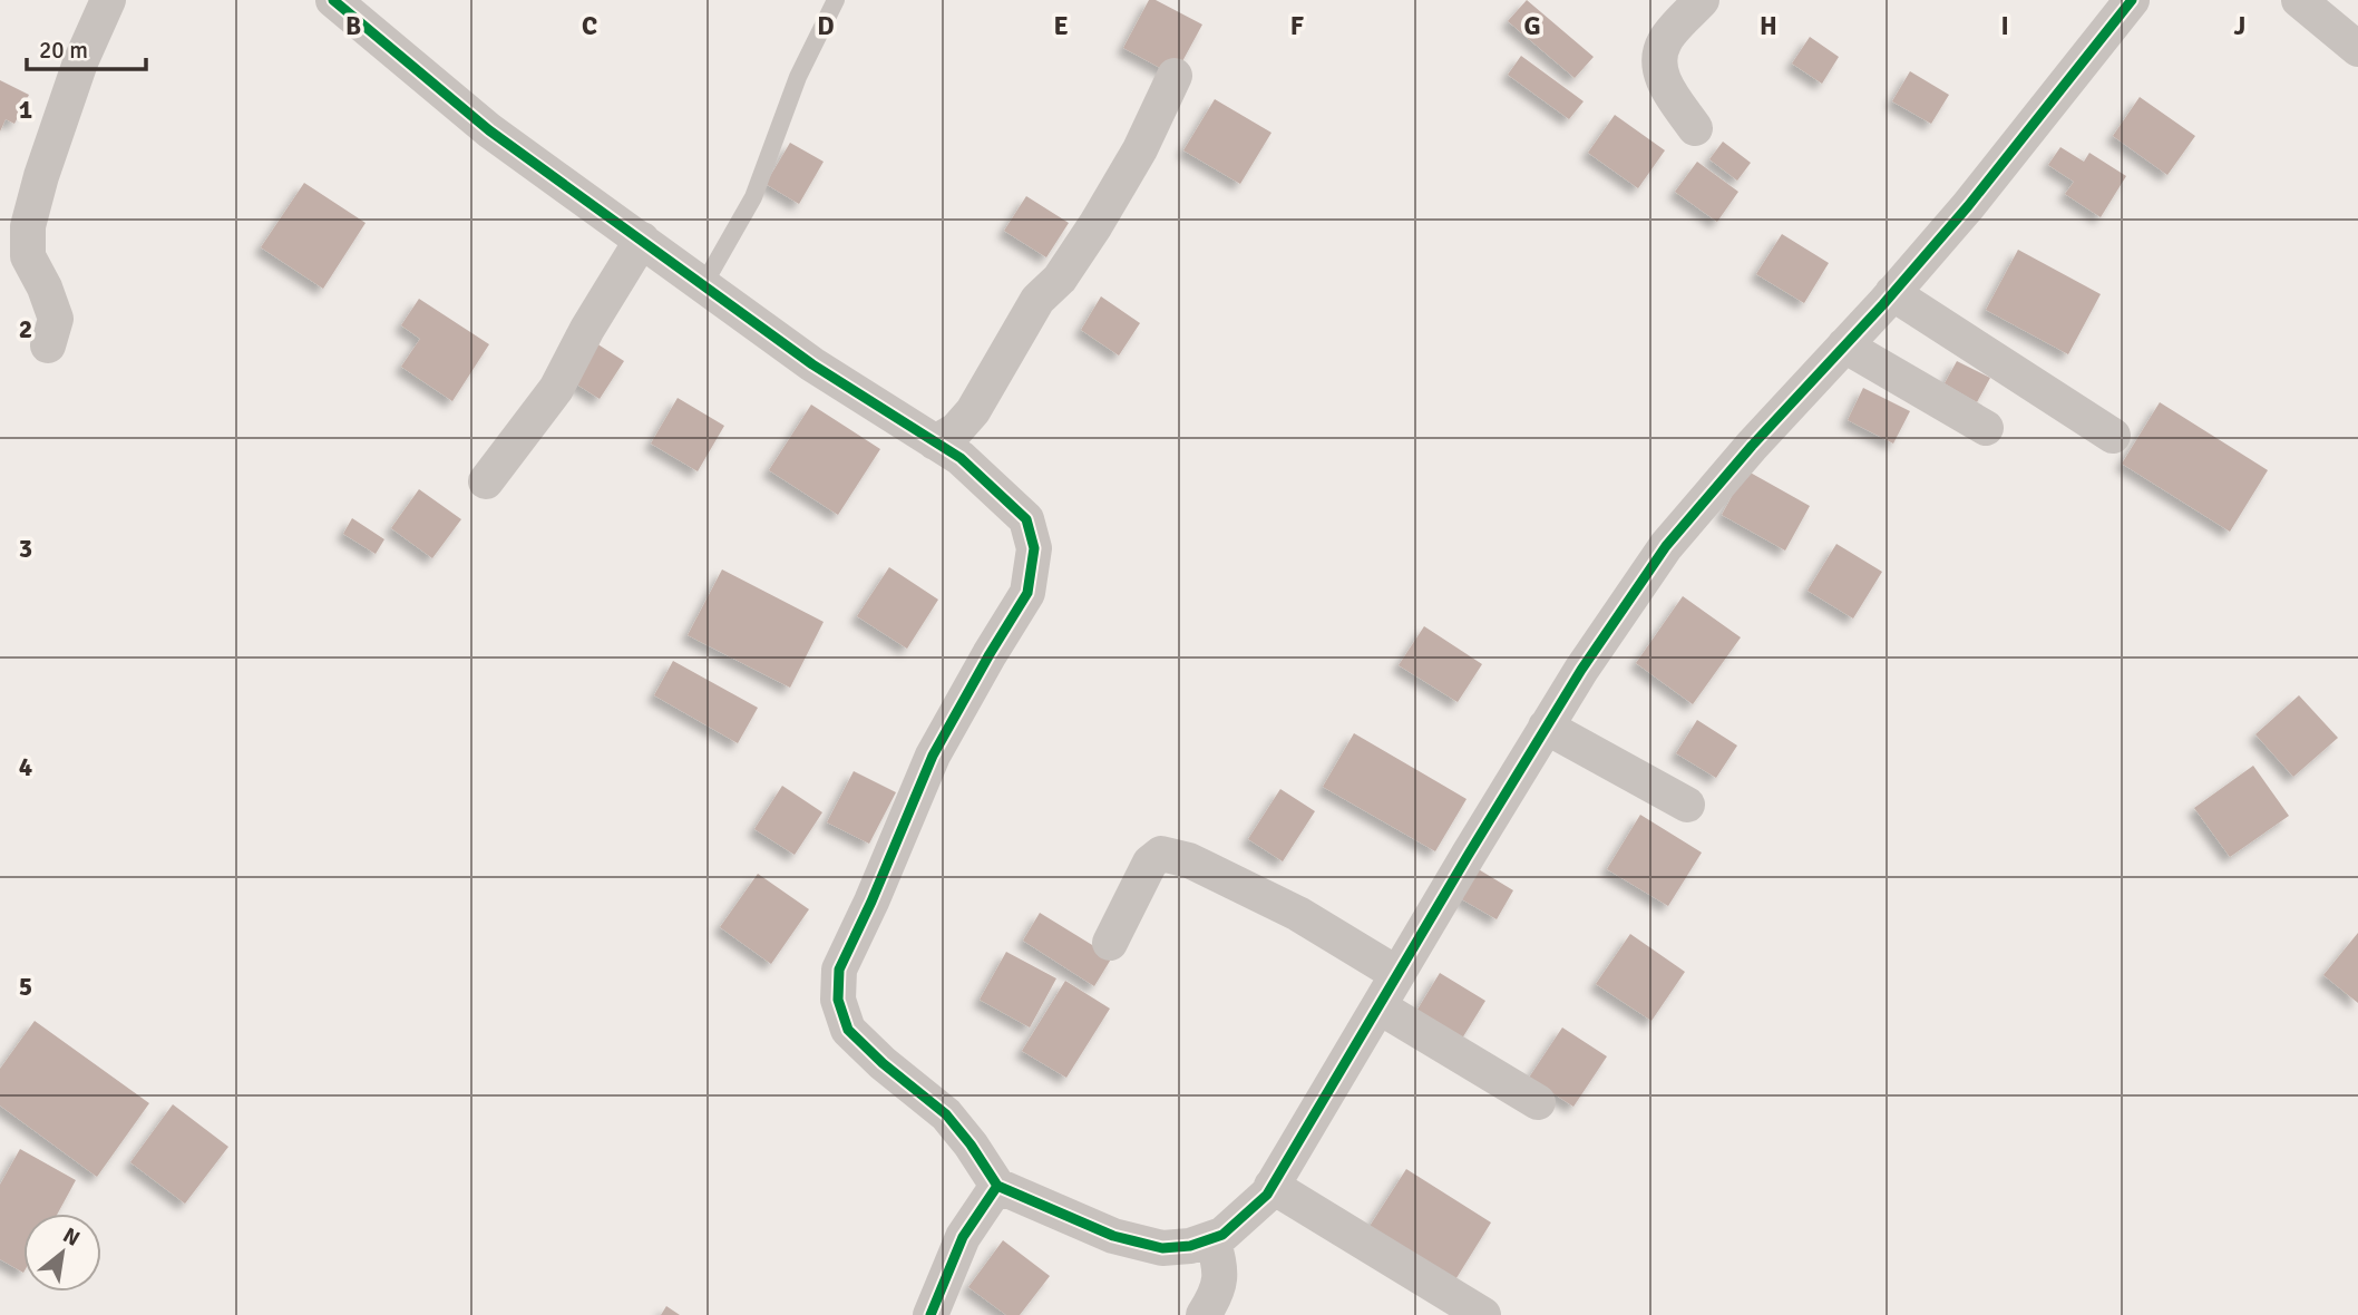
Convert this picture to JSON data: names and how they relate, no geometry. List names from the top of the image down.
{
  "scale_bar": "20 m",
  "north": "top right",
  "grid": {
    "columns": [
      "B",
      "C",
      "D",
      "E",
      "F",
      "G",
      "H",
      "I",
      "J"
    ],
    "rows": [
      "1",
      "2",
      "3",
      "4",
      "5"
    ]
  }
}
